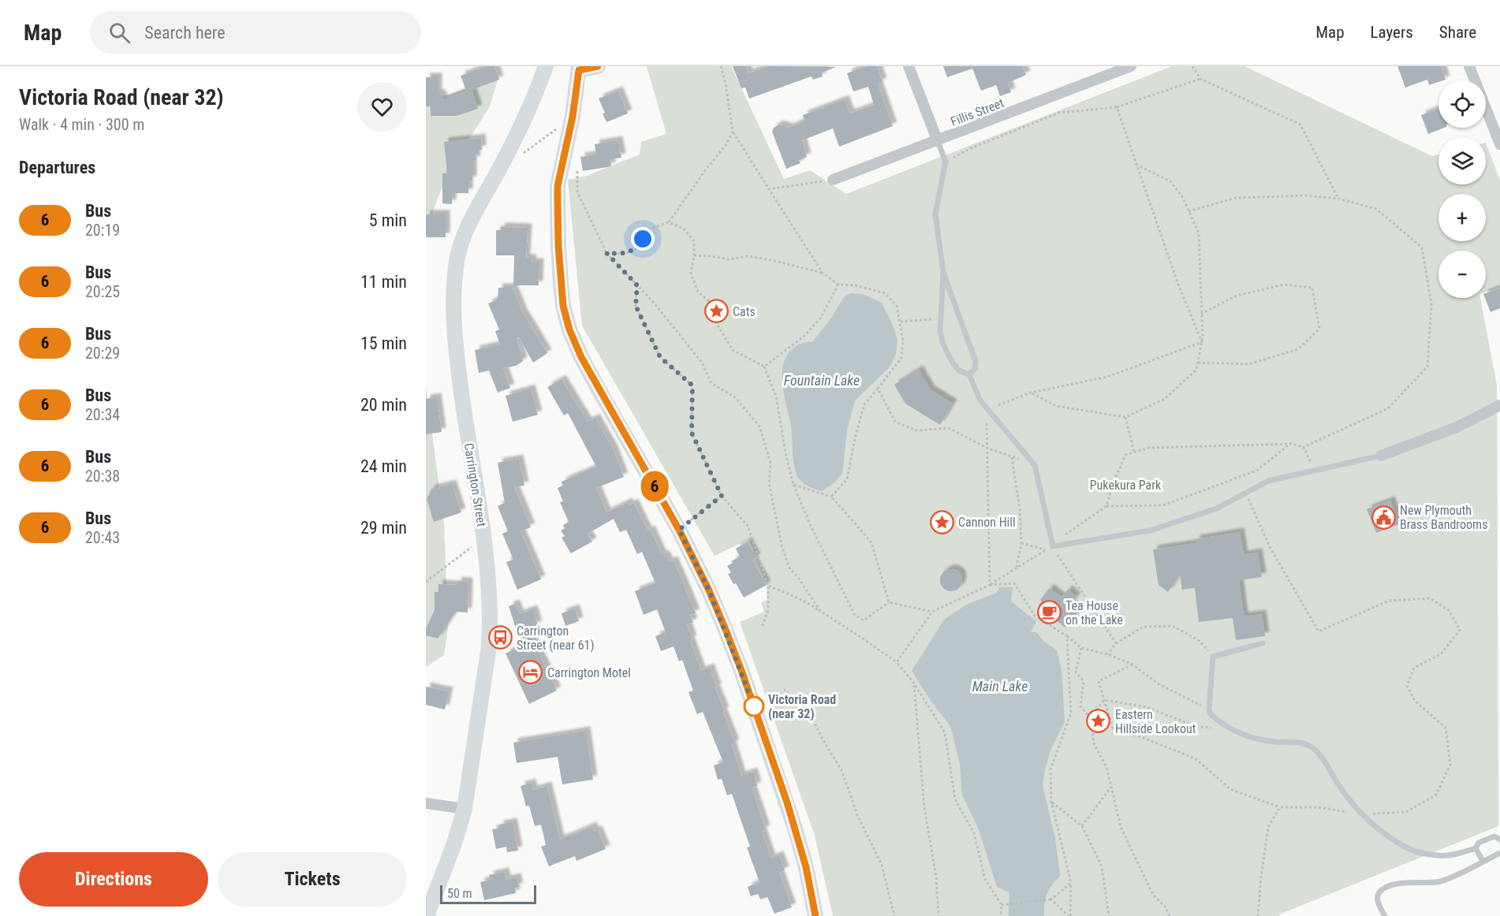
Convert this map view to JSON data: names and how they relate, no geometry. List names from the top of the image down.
{
  "streets": {
    "street": ["Fillis Street", "Carrington Street"]
  },
  "water": ["Fountain Lake", "Main Lake"],
  "parks": ["Pukekura Park"],
  "places": {
    "place": ["Cats", "Cannon Hill", "Eastern Hillside Lookout"],
    "public building": ["New Plymouth Brass Bandrooms"],
    "cafe": ["Tea House on the Lake"],
    "bus stop": ["Carrington Street (near 61)"],
    "hotel": ["Carrington Motel"],
    "other": ["Victoria Road (near 32)"]
  },
  "lines": ["bus line 6"],
  "scale_bar": "50 m",
  "page": {
    "header": "Map",
    "search": "Search here",
    "nav": ["Map", "Layers", "Share"],
    "heading": [
      ["Victoria Road (near 32)", "Walk · 4 min · 300 m"],
      "Departures"
    ],
    "on_map": "6",
    "map_buttons": ["+", "−"],
    "list": [
      {
        "mark": "6",
        "name": "Bus",
        "note": "20:19",
        "value": "5 min"
      },
      {
        "mark": "6",
        "name": "Bus",
        "note": "20:25",
        "value": "11 min"
      },
      {
        "mark": "6",
        "name": "Bus",
        "note": "20:29",
        "value": "15 min"
      },
      {
        "mark": "6",
        "name": "Bus",
        "note": "20:34",
        "value": "20 min"
      },
      {
        "mark": "6",
        "name": "Bus",
        "note": "20:38",
        "value": "24 min"
      },
      {
        "mark": "6",
        "name": "Bus",
        "note": "20:43",
        "value": "29 min"
      }
    ],
    "buttons": ["Directions", "Tickets"],
    "scale": "50 m"
  }
}
